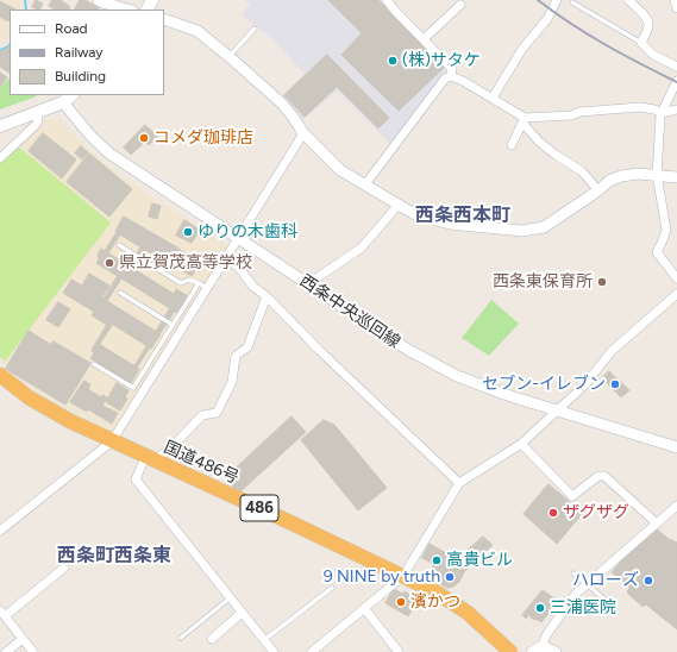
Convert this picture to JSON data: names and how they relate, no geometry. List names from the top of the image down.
{
  "streets": {
    "highway": ["国道486号", "486"],
    "street": ["西条中央巡回線"]
  },
  "districts": ["西条西本町", "西条町西条東"],
  "places": [
    "(株)サタケ",
    "コメダ珈琲店",
    "ゆりの木歯科",
    "県立賀茂高等学校",
    "西条東保育所",
    "セブン-イレブン",
    "ザグザグ",
    "高貴ビル",
    "9 NINE by truth",
    "ハローズ",
    "濱かつ",
    "三浦医院"
  ],
  "legend": ["Road", "Railway", "Building"]
}
